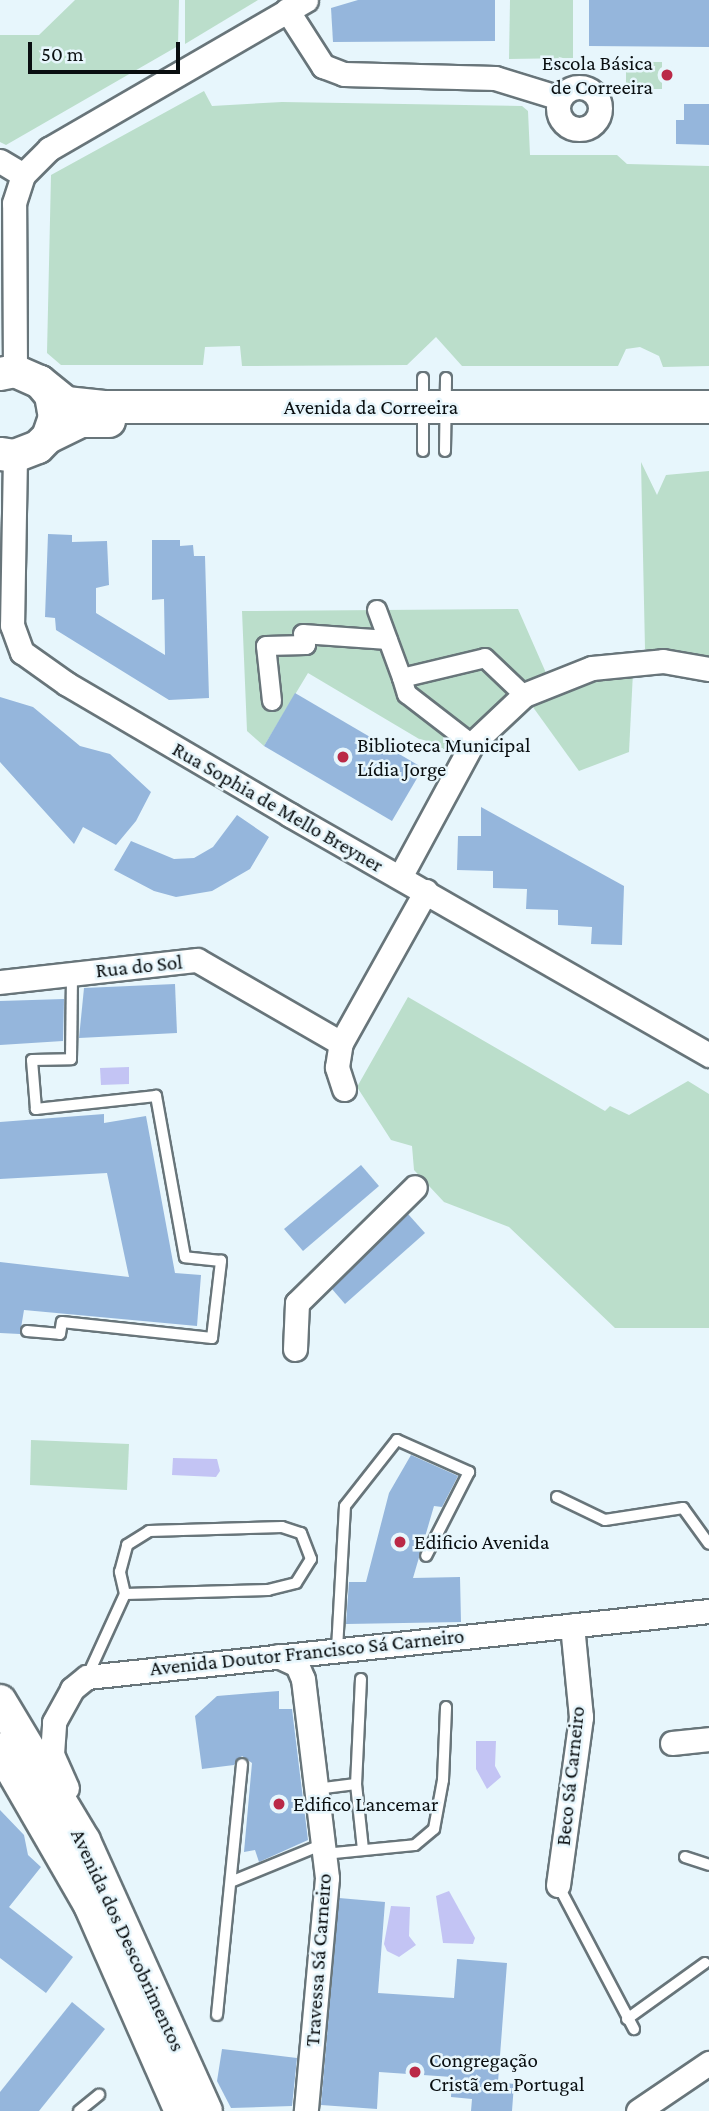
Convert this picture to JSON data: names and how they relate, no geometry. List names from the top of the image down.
{
  "streets": {
    "main road": ["Avenida da Correeira", "Avenida dos Descobrimentos"],
    "street": [
      "Rua Sophia de Mello Breyner",
      "Rua do Sol",
      "Avenida Doutor Francisco Sá Carneiro",
      "Beco Sá Carneiro",
      "Travessa Sá Carneiro"
    ]
  },
  "crossings": [
    ["Avenida da Correeira", "Rua Sophia de Mello Breyner"],
    ["Avenida Doutor Francisco Sá Carneiro", "Beco Sá Carneiro"],
    ["Avenida Doutor Francisco Sá Carneiro", "Travessa Sá Carneiro"]
  ],
  "places": [
    "Escola Básica de Correeira",
    "Biblioteca Municipal Lídia Jorge",
    "Edificio Avenida",
    "Edifico Lancemar",
    "Congregação Cristã em Portugal"
  ],
  "scale_bar": "50 m"
}
